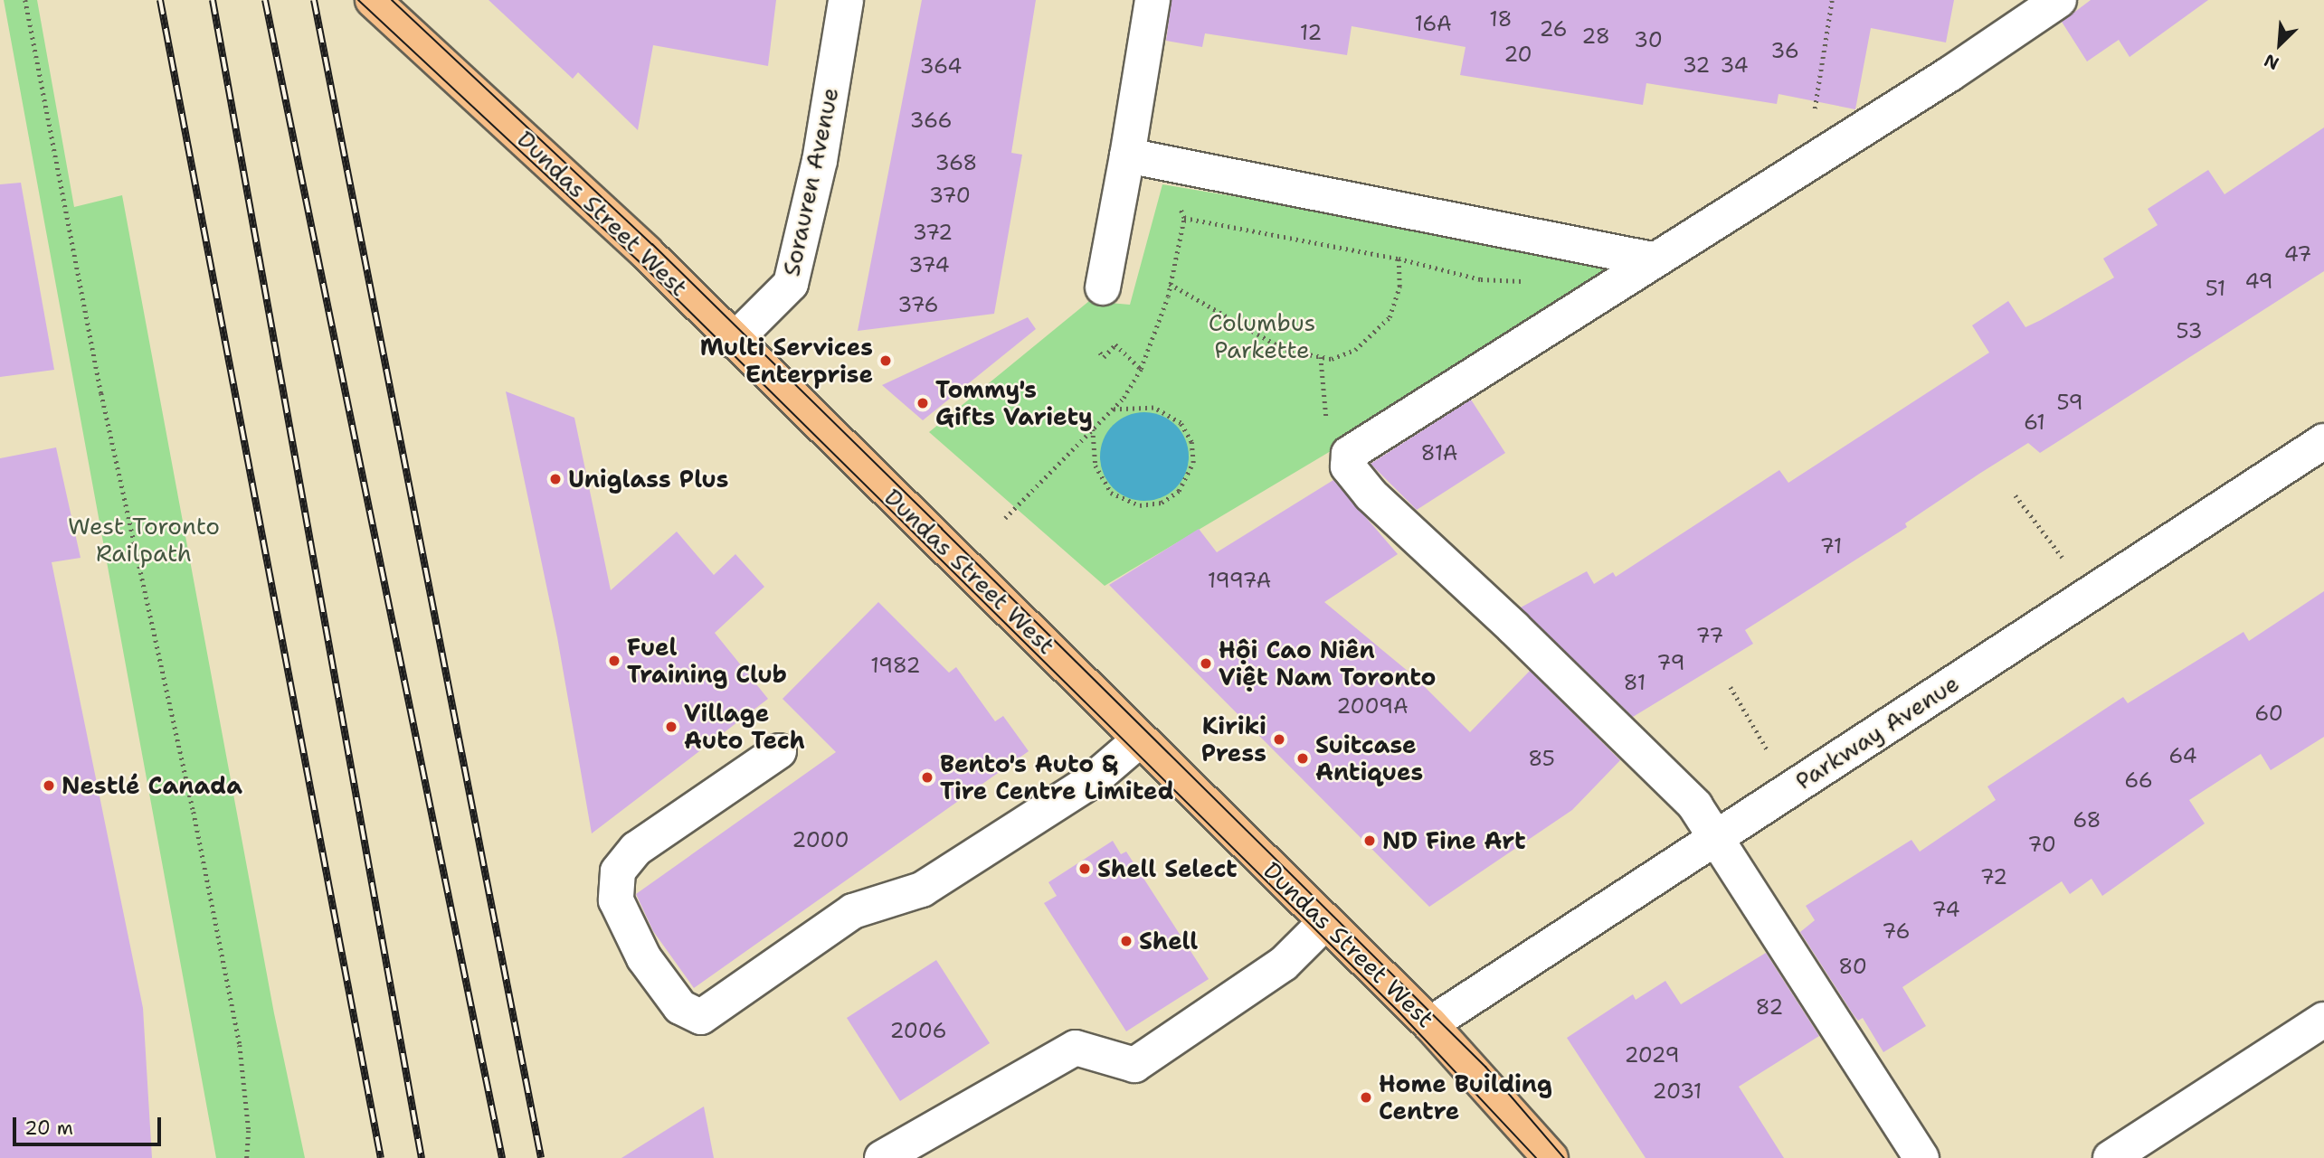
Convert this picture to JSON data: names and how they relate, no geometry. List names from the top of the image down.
{
  "streets": {
    "main road": ["Dundas Street West"],
    "street": ["Sorauren Avenue", "Parkway Avenue"]
  },
  "crossings": [
    ["Sorauren Avenue", "Dundas Street West"],
    ["Dundas Street West", "Parkway Avenue"]
  ],
  "parks": ["Columbus Parkette", "West Toronto Railpath"],
  "places": [
    "Multi Services Enterprise",
    "Tommy's Gifts Variety",
    "Uniglass Plus",
    "Fuel Training Club",
    "Hội Cao Niên Việt Nam Toronto",
    "Village Auto Tech",
    "Kiriki Press",
    "Suitcase Antiques",
    "Bento's Auto & Tire Centre Limited",
    "Nestlé Canada",
    "ND Fine Art",
    "Shell Select",
    "Shell",
    "Home Building Centre"
  ],
  "house_numbers": [
    "18",
    "16A",
    "26",
    "12",
    "28",
    "30",
    "36",
    "20",
    "32",
    "34",
    "364",
    "366",
    "368",
    "370",
    "372",
    "47",
    "374",
    "49",
    "51",
    "376",
    "53",
    "59",
    "61",
    "81A",
    "71",
    "1997A",
    "77",
    "79",
    "1982",
    "81",
    "2009A",
    "60",
    "64",
    "85",
    "66",
    "68",
    "2000",
    "70",
    "72",
    "74",
    "76",
    "80",
    "82",
    "2006",
    "2029",
    "2031"
  ],
  "scale_bar": "20 m",
  "north": "bottom left"
}
